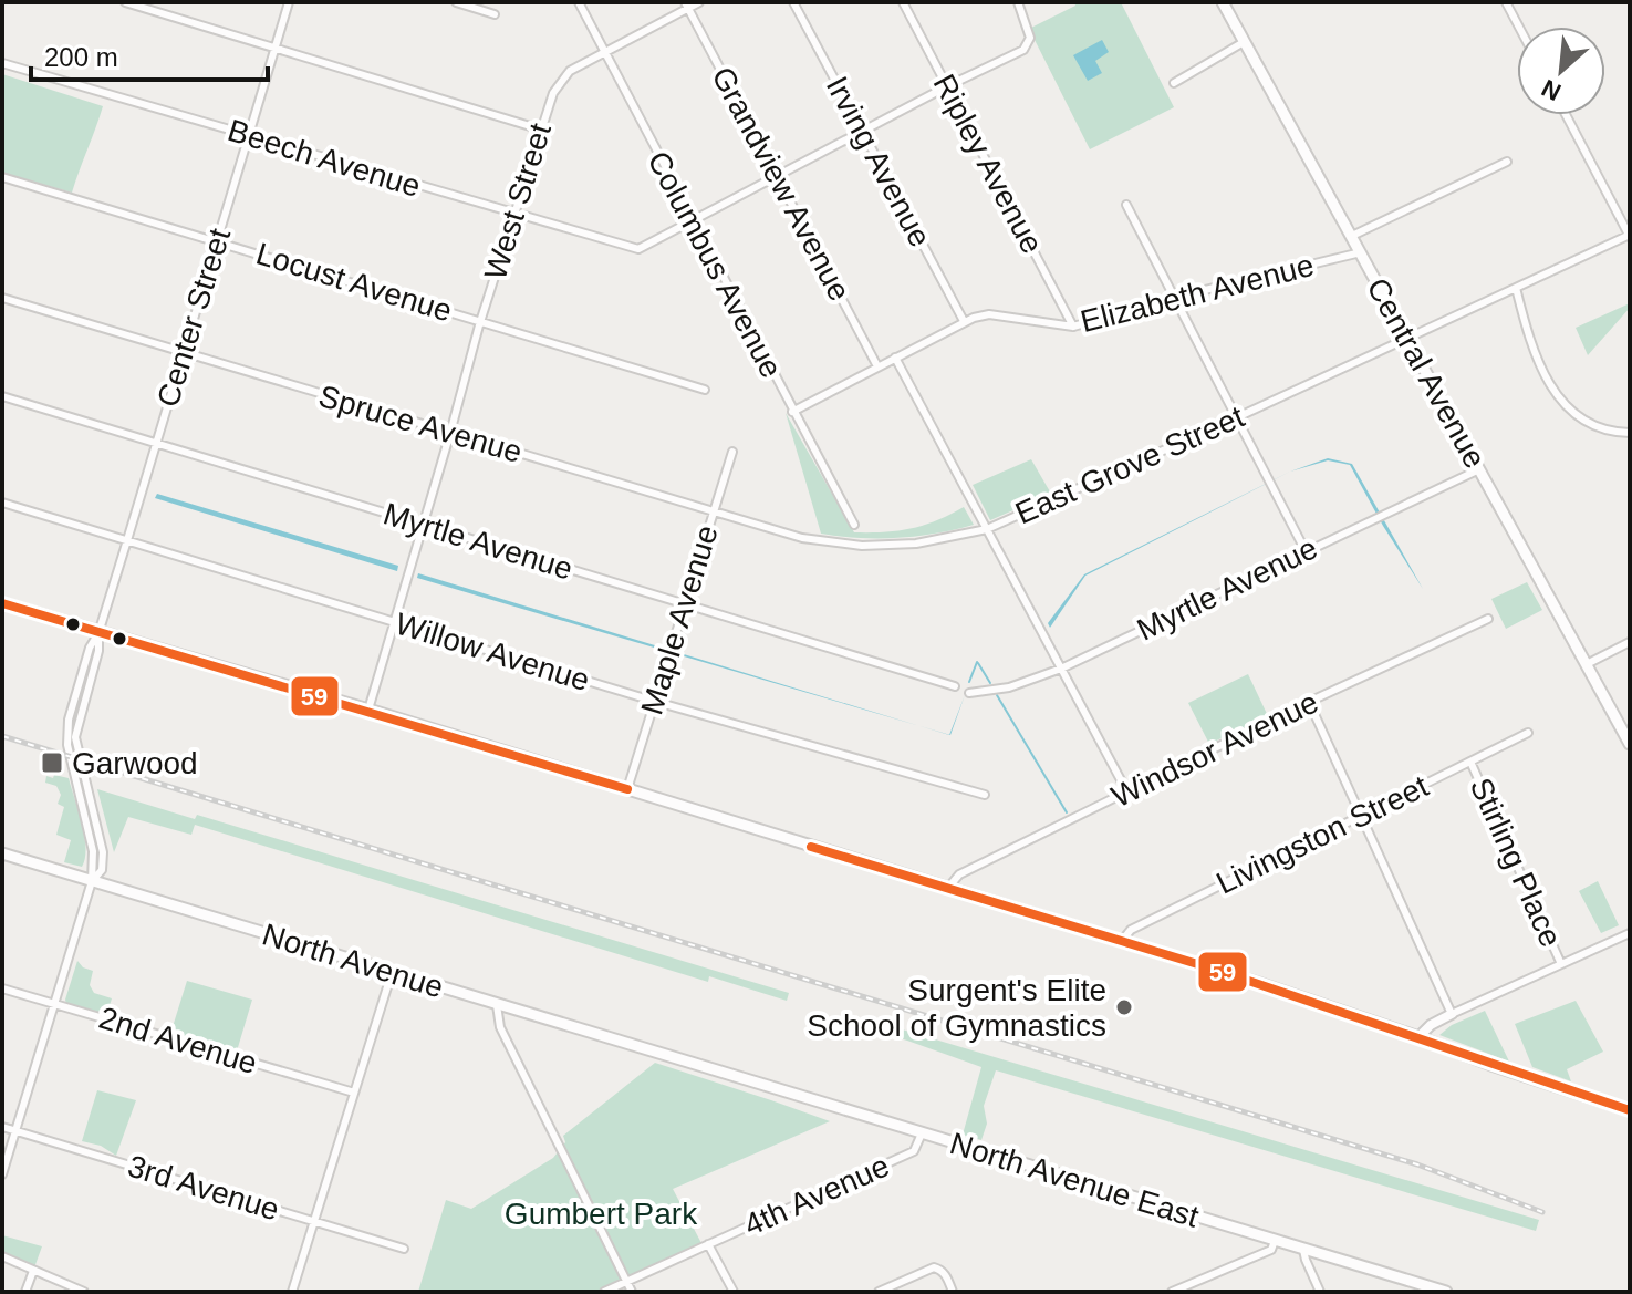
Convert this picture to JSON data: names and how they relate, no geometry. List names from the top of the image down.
{
  "streets": {
    "main road": ["Central Avenue", "North Avenue", "North Avenue East"],
    "street": [
      "Beech Avenue",
      "Irving Avenue",
      "Ripley Avenue",
      "Grandview Avenue",
      "West Street",
      "Columbus Avenue",
      "Locust Avenue",
      "Elizabeth Avenue",
      "Center Street",
      "Spruce Avenue",
      "East Grove Street",
      "Myrtle Avenue",
      "Maple Avenue",
      "Willow Avenue",
      "Windsor Avenue",
      "Livingston Street",
      "Stirling Place",
      "2nd Avenue",
      "3rd Avenue",
      "4th Avenue"
    ]
  },
  "crossings": [
    ["Beech Avenue", "West Street"],
    ["Beech Avenue", "Columbus Avenue"],
    ["Beech Avenue", "Center Street"],
    ["Irving Avenue", "Elizabeth Avenue"],
    ["Ripley Avenue", "Elizabeth Avenue"],
    ["Grandview Avenue", "Elizabeth Avenue"],
    ["West Street", "Columbus Avenue"],
    ["West Street", "Locust Avenue"],
    ["West Street", "Spruce Avenue"],
    ["West Street", "Myrtle Avenue"],
    ["West Street", "Willow Avenue"],
    ["Columbus Avenue", "Elizabeth Avenue"],
    ["Locust Avenue", "Center Street"],
    ["Elizabeth Avenue", "Central Avenue"],
    ["Center Street", "Spruce Avenue"],
    ["Center Street", "Myrtle Avenue"],
    ["Center Street", "Willow Avenue"],
    ["Center Street", "North Avenue"],
    ["Center Street", "2nd Avenue"],
    ["Center Street", "3rd Avenue"],
    ["Central Avenue", "East Grove Street"],
    ["Central Avenue", "Myrtle Avenue"],
    ["Spruce Avenue", "East Grove Street"],
    ["Spruce Avenue", "Maple Avenue"],
    ["Myrtle Avenue", "Maple Avenue"],
    ["Maple Avenue", "Willow Avenue"],
    ["Livingston Street", "Stirling Place"],
    ["North Avenue", "North Avenue East"],
    ["North Avenue East", "4th Avenue"]
  ],
  "parks": ["Gumbert Park"],
  "places": {
    "transit": ["Garwood"],
    "other": ["Surgent's Elite School of Gymnastics"]
  },
  "lines": ["transit line 59"],
  "scale_bar": "200 m",
  "north": "bottom left"
}
